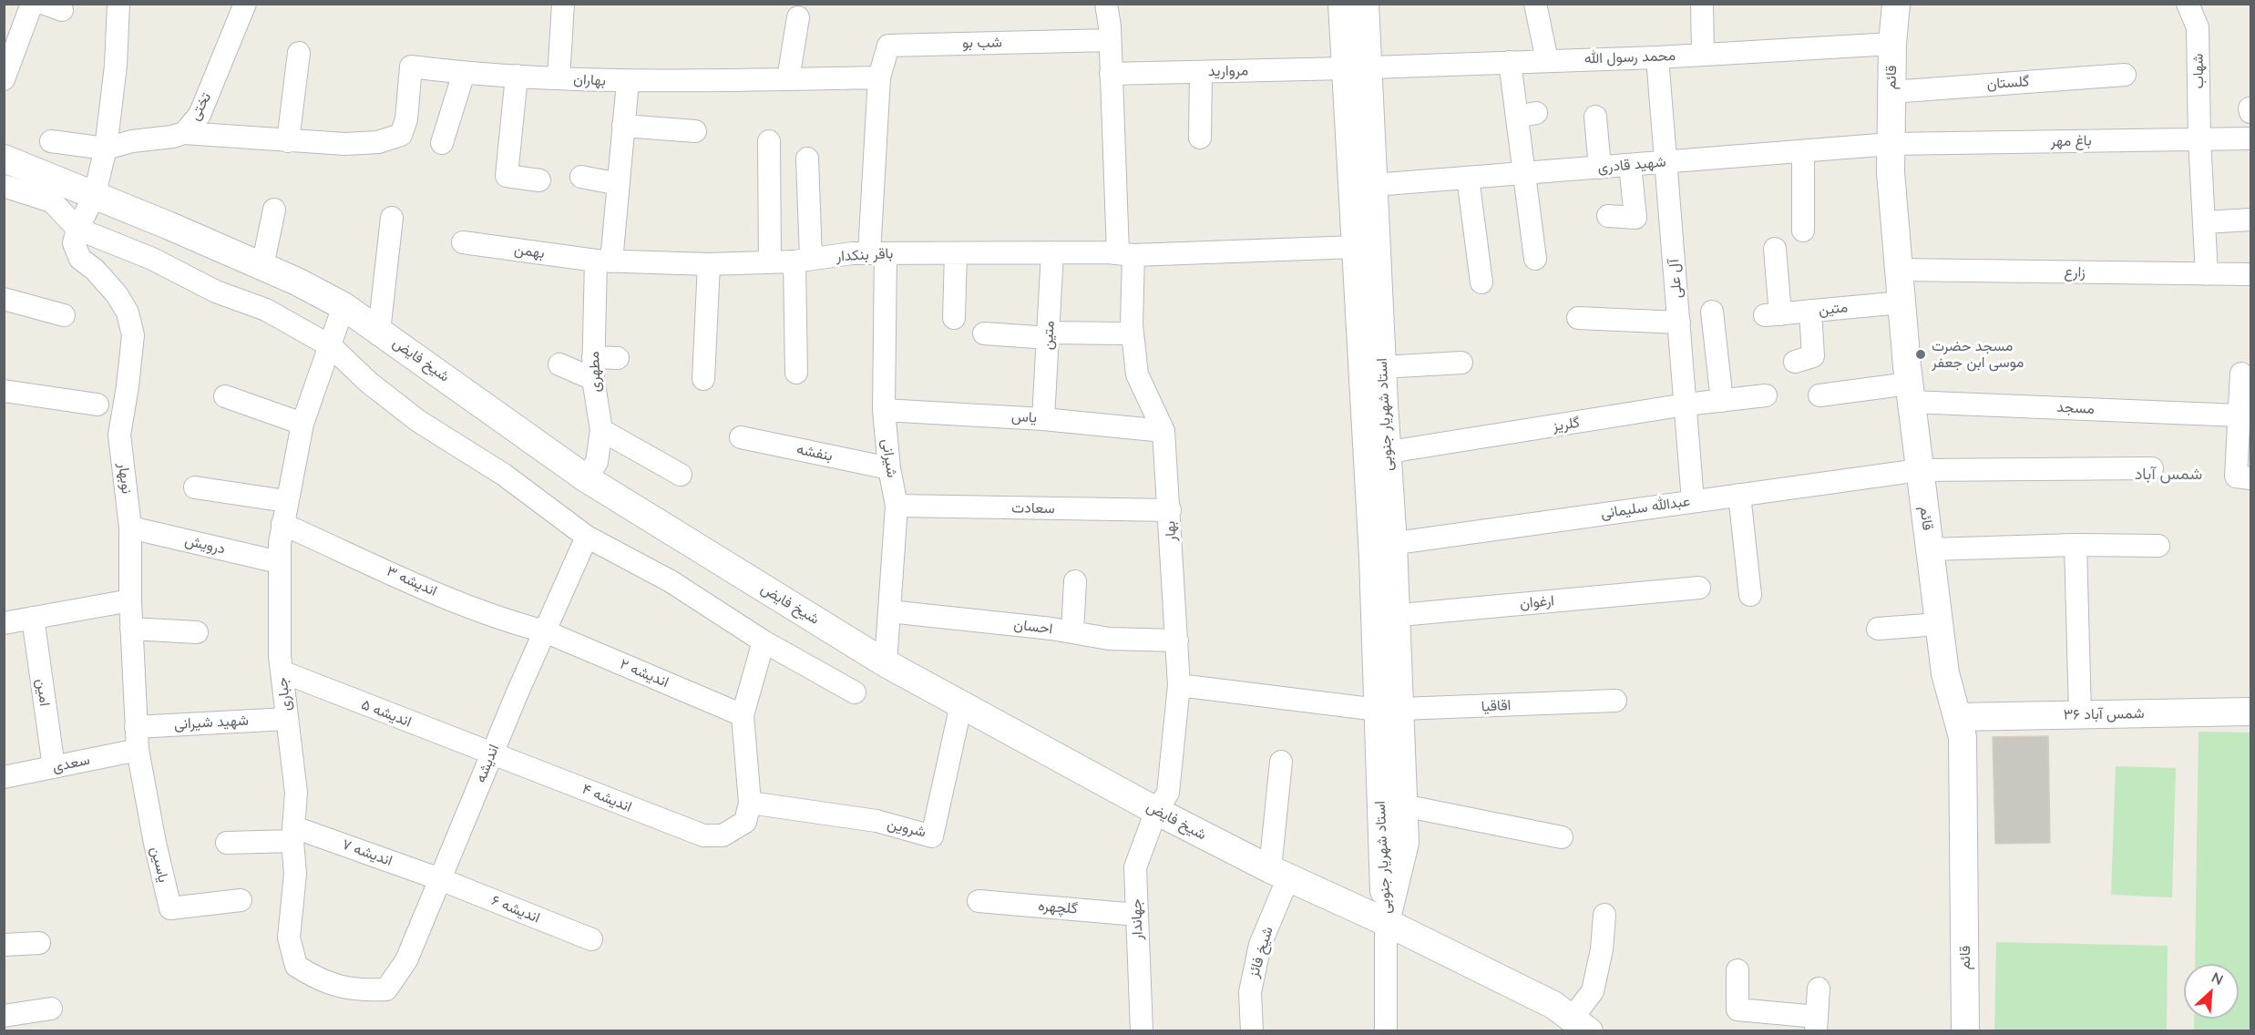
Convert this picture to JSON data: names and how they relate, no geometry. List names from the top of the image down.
{
  "streets": {
    "street": [
      "شب بو",
      "محمد رسول الله",
      "مروارید",
      "شهاب",
      "قائم",
      "بهاران",
      "گلستان",
      "تختی",
      "باغ مهر",
      "شهید قادری",
      "بهمن",
      "باقر بنکدار",
      "زارع",
      "آل علی",
      "متین",
      "شیخ فایض",
      "مطهری",
      "مسجد",
      "استاد شهریار جنوبی",
      "یاس",
      "گلریز",
      "بنفشه",
      "شیرانی",
      "نوبهار",
      "عبدالله سلیمانی",
      "سعادت",
      "بهار",
      "درویش",
      "اندیشه ۳",
      "ارغوان",
      "احسان",
      "اندیشه ۲",
      "امین",
      "جباری",
      "اقاقیا",
      "اندیشه ۵",
      "شمس آباد ۳۶",
      "شهید شیرانی",
      "سعدی",
      "اندیشه",
      "اندیشه ۴",
      "شروین",
      "اندیشه ۷",
      "یاسین",
      "گلچهره",
      "اندیشه ۶",
      "جهاندار",
      "شیخ فائز"
    ]
  },
  "crossings": [
    ["شب بو", "بهاران"],
    ["محمد رسول الله", "مروارید"],
    ["محمد رسول الله", "قائم"],
    ["محمد رسول الله", "آل علی"],
    ["محمد رسول الله", "استاد شهریار جنوبی"],
    ["مروارید", "استاد شهریار جنوبی"],
    ["شهاب", "باغ مهر"],
    ["شهاب", "زارع"],
    ["قائم", "گلستان"],
    ["قائم", "باغ مهر"],
    ["قائم", "شهید قادری"],
    ["قائم", "زارع"],
    ["قائم", "متین"],
    ["قائم", "مسجد"],
    ["قائم", "عبدالله سلیمانی"],
    ["قائم", "شمس آباد ۳۶"],
    ["بهاران", "تختی"],
    ["بهاران", "مطهری"],
    ["باغ مهر", "شهید قادری"],
    ["شهید قادری", "آل علی"],
    ["شهید قادری", "استاد شهریار جنوبی"],
    ["بهمن", "باقر بنکدار"],
    ["بهمن", "مطهری"],
    ["باقر بنکدار", "متین"],
    ["باقر بنکدار", "مطهری"],
    ["باقر بنکدار", "استاد شهریار جنوبی"],
    ["باقر بنکدار", "شیرانی"],
    ["باقر بنکدار", "بهار"],
    ["آل علی", "گلریز"],
    ["آل علی", "عبدالله سلیمانی"],
    ["متین", "یاس"],
    ["شیخ فایض", "مطهری"],
    ["شیخ فایض", "استاد شهریار جنوبی"],
    ["شیخ فایض", "شیرانی"],
    ["شیخ فایض", "بهار"],
    ["شیخ فایض", "جباری"],
    ["شیخ فایض", "شروین"],
    ["شیخ فایض", "جهاندار"],
    ["شیخ فایض", "شیخ فائز"],
    ["استاد شهریار جنوبی", "گلریز"],
    ["استاد شهریار جنوبی", "عبدالله سلیمانی"],
    ["استاد شهریار جنوبی", "ارغوان"],
    ["استاد شهریار جنوبی", "اقاقیا"],
    ["یاس", "شیرانی"],
    ["یاس", "بهار"],
    ["بنفشه", "شیرانی"],
    ["شیرانی", "سعادت"],
    ["شیرانی", "احسان"],
    ["نوبهار", "درویش"],
    ["نوبهار", "شهید شیرانی"],
    ["نوبهار", "سعدی"],
    ["نوبهار", "یاسین"],
    ["سعادت", "بهار"],
    ["بهار", "احسان"],
    ["بهار", "اقاقیا"],
    ["بهار", "جهاندار"],
    ["درویش", "جباری"],
    ["اندیشه ۳", "اندیشه ۲"],
    ["اندیشه ۳", "جباری"],
    ["اندیشه ۳", "اندیشه"],
    ["اندیشه ۲", "اندیشه"],
    ["امین", "سعدی"],
    ["جباری", "اندیشه ۵"],
    ["جباری", "شهید شیرانی"],
    ["جباری", "اندیشه"],
    ["جباری", "اندیشه ۷"],
    ["اندیشه ۵", "اندیشه"],
    ["اندیشه ۵", "اندیشه ۴"],
    ["سعدی", "یاسین"],
    ["اندیشه", "اندیشه ۴"],
    ["اندیشه", "اندیشه ۷"],
    ["اندیشه", "اندیشه ۶"],
    ["اندیشه ۴", "شروین"],
    ["اندیشه ۷", "اندیشه ۶"],
    ["گلچهره", "جهاندار"]
  ],
  "districts": ["شمس آباد"],
  "places": ["مسجد حضرت موسی ابن جعفر"],
  "north": "top right"
}
